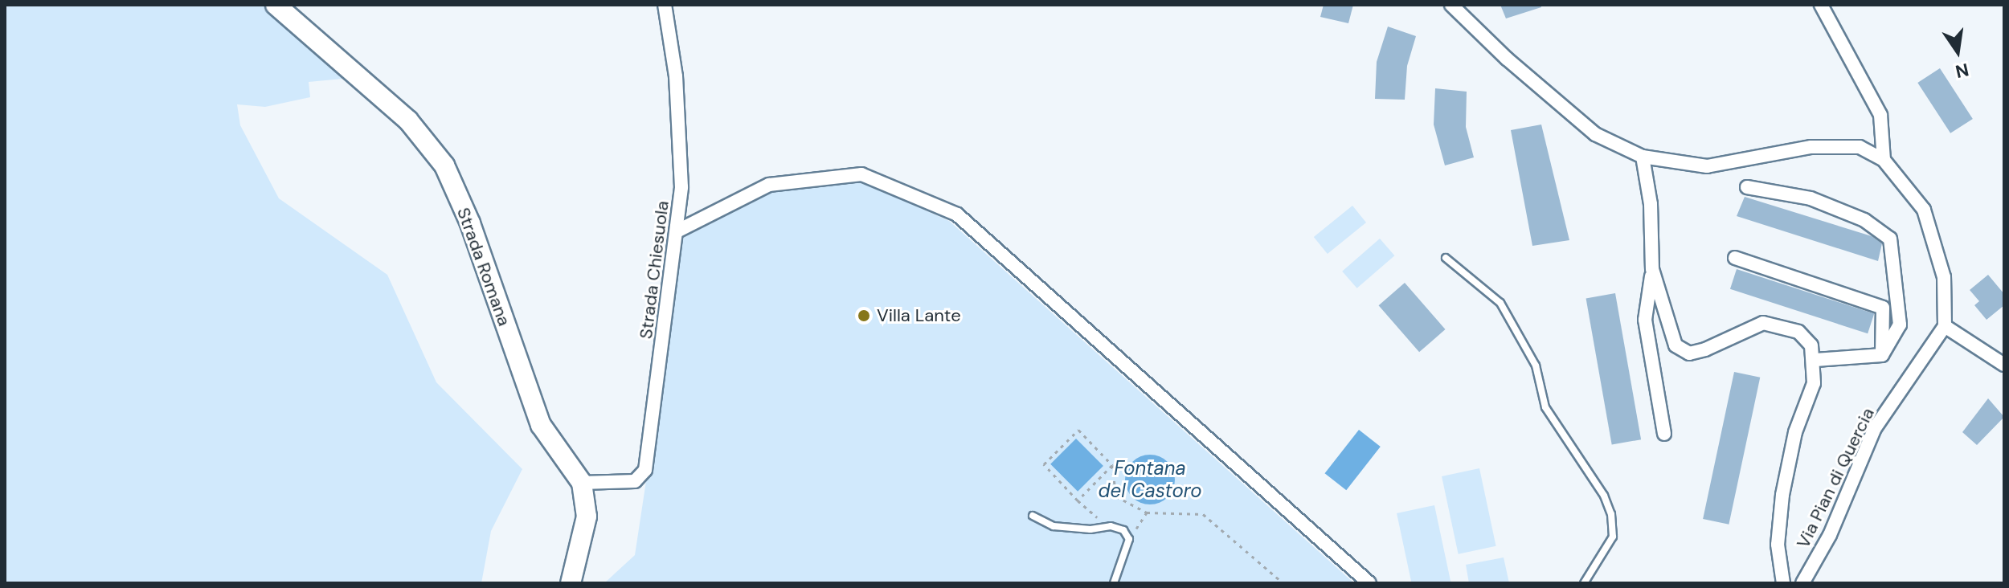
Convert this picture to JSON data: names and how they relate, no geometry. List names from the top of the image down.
{
  "streets": {
    "street": ["Strada Romana", "Strada Chiesuola", "Via Pian di Quercia"]
  },
  "crossings": [
    ["Strada Romana", "Strada Chiesuola"]
  ],
  "water": ["Fontana del Castoro"],
  "places": ["Villa Lante"],
  "north": "bottom"
}
